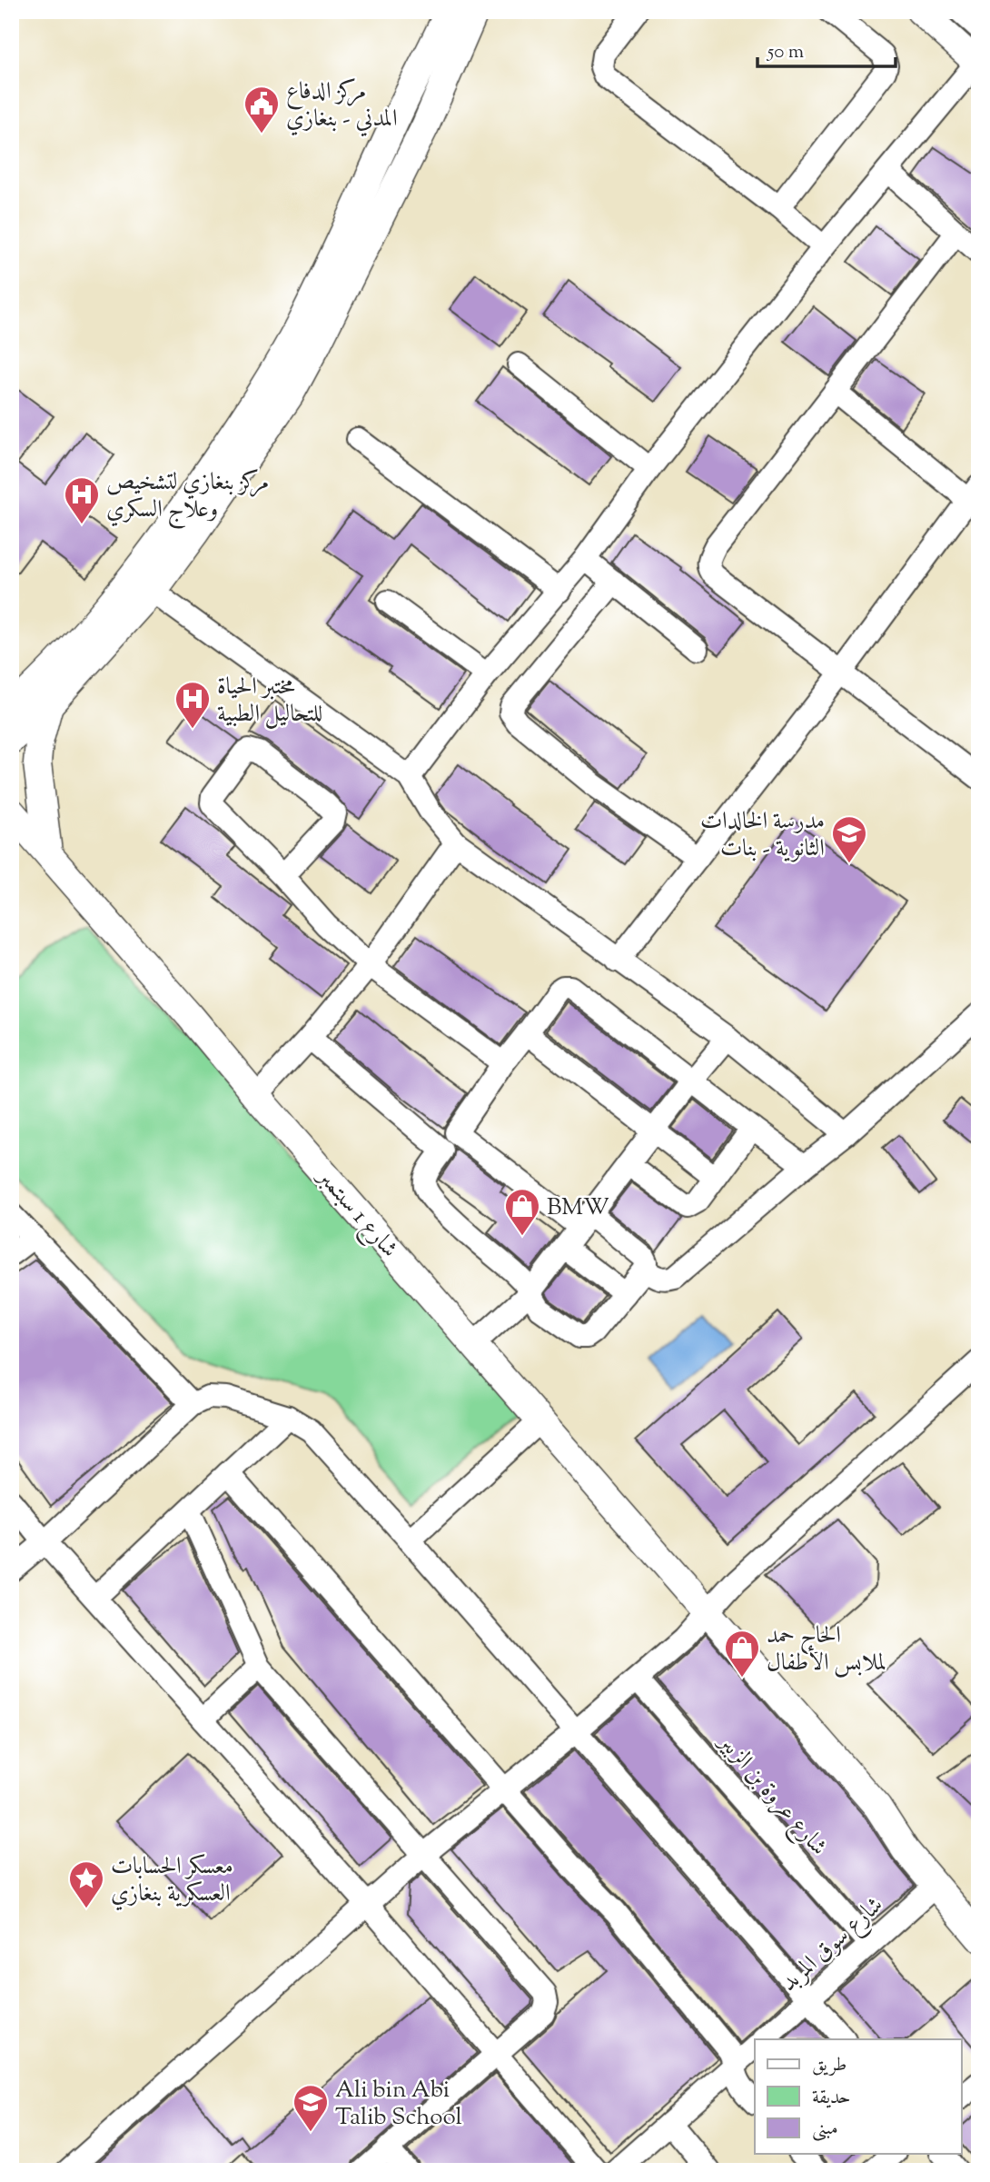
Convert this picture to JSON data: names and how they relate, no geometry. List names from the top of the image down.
{
  "streets": {
    "main road": ["شارع 1 سبتمبر"],
    "street": ["شارع عروة بن الزبير", "شارع سوق المربد"]
  },
  "crossings": [
    ["شارع عروة بن الزبير", "شارع سوق المربد"]
  ],
  "places": {
    "public building": ["مركز الدفاع المدني - بنغازي"],
    "hospital": ["مركز بنغازي لتشخيص وعلاج السكري", "مختبر الحياة للتحاليل الطبية"],
    "school or university": ["مدرسة الخالدات الثانوية - بنات", "Ali bin Abi Talib School"],
    "shop": ["BMW", "الحاج حمد لملابس الأطفال"],
    "place": ["معسكر الحسابات العسكرية بنغازي"]
  },
  "legend": ["طريق", "حديقة", "مبنى"],
  "scale_bar": "50 m"
}
